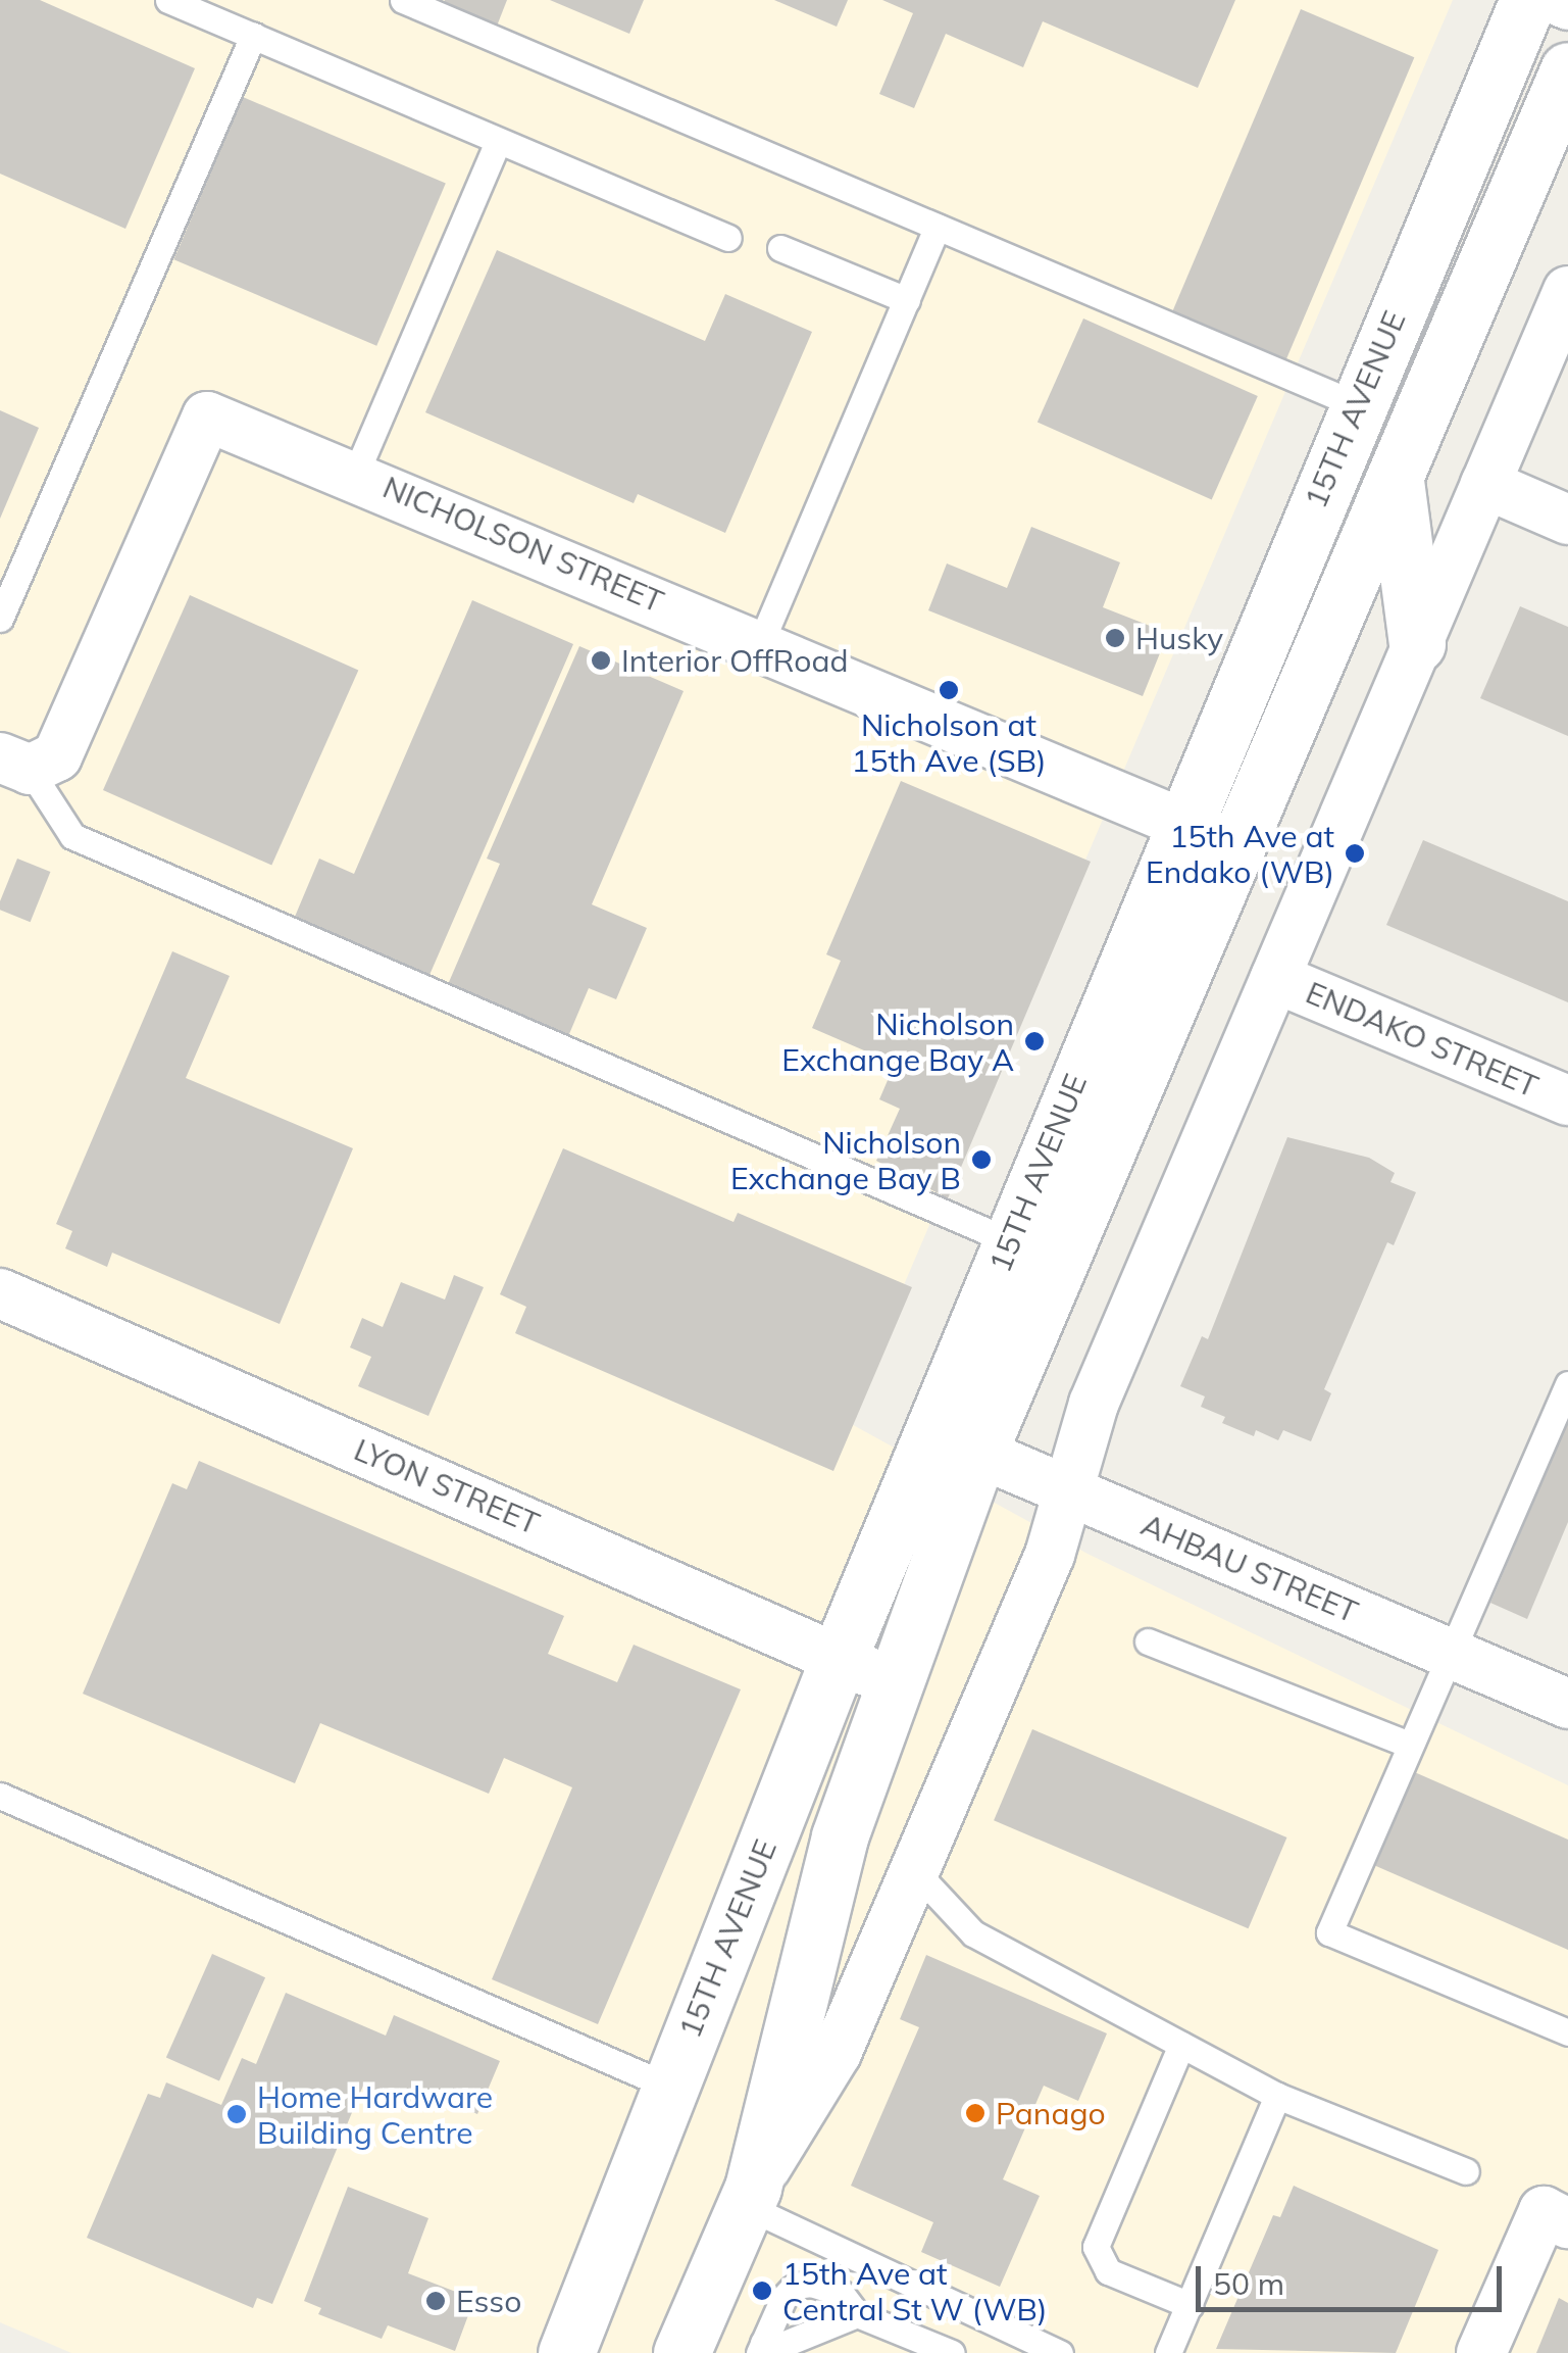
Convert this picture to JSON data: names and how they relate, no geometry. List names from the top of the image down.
{
  "streets": {
    "main road": ["15TH AVENUE"],
    "street": [
      "NICHOLSON STREET",
      "ENDAKO STREET",
      "LYON STREET",
      "AHBAU STREET"
    ]
  },
  "crossings": [
    ["15TH AVENUE", "NICHOLSON STREET"],
    ["15TH AVENUE", "ENDAKO STREET"],
    ["15TH AVENUE", "LYON STREET"],
    ["15TH AVENUE", "AHBAU STREET"]
  ],
  "places": [
    "Husky",
    "Interior OffRoad",
    "Nicholson at 15th Ave (SB)",
    "15th Ave at Endako (WB)",
    "Nicholson Exchange Bay A",
    "Nicholson Exchange Bay B",
    "Panago",
    "Home Hardware Building Centre",
    "15th Ave at Central St W (WB)",
    "Esso"
  ],
  "scale_bar": "50 m"
}
